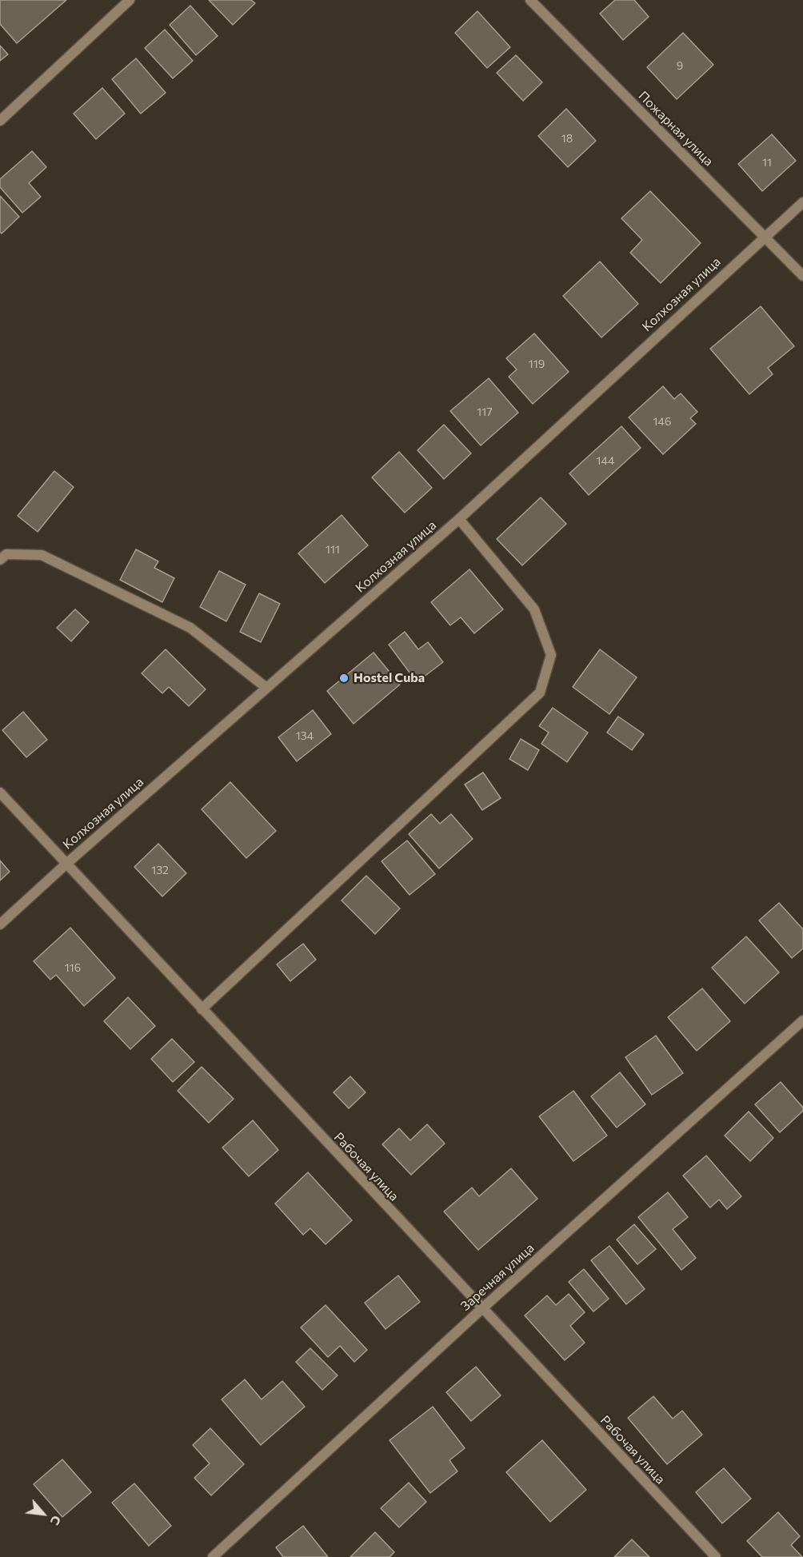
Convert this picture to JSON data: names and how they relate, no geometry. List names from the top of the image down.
{
  "streets": {
    "street": [
      "Пожарная улица",
      "Колхозная улица",
      "Рабочая улица",
      "Заречная улица"
    ]
  },
  "crossings": [
    ["Пожарная улица", "Колхозная улица"],
    ["Колхозная улица", "Рабочая улица"],
    ["Рабочая улица", "Заречная улица"]
  ],
  "places": ["Hostel Cuba"],
  "house_numbers": [
    "9",
    "18",
    "11",
    "119",
    "117",
    "146",
    "144",
    "111",
    "134",
    "132",
    "116"
  ],
  "north": "bottom right"
}
